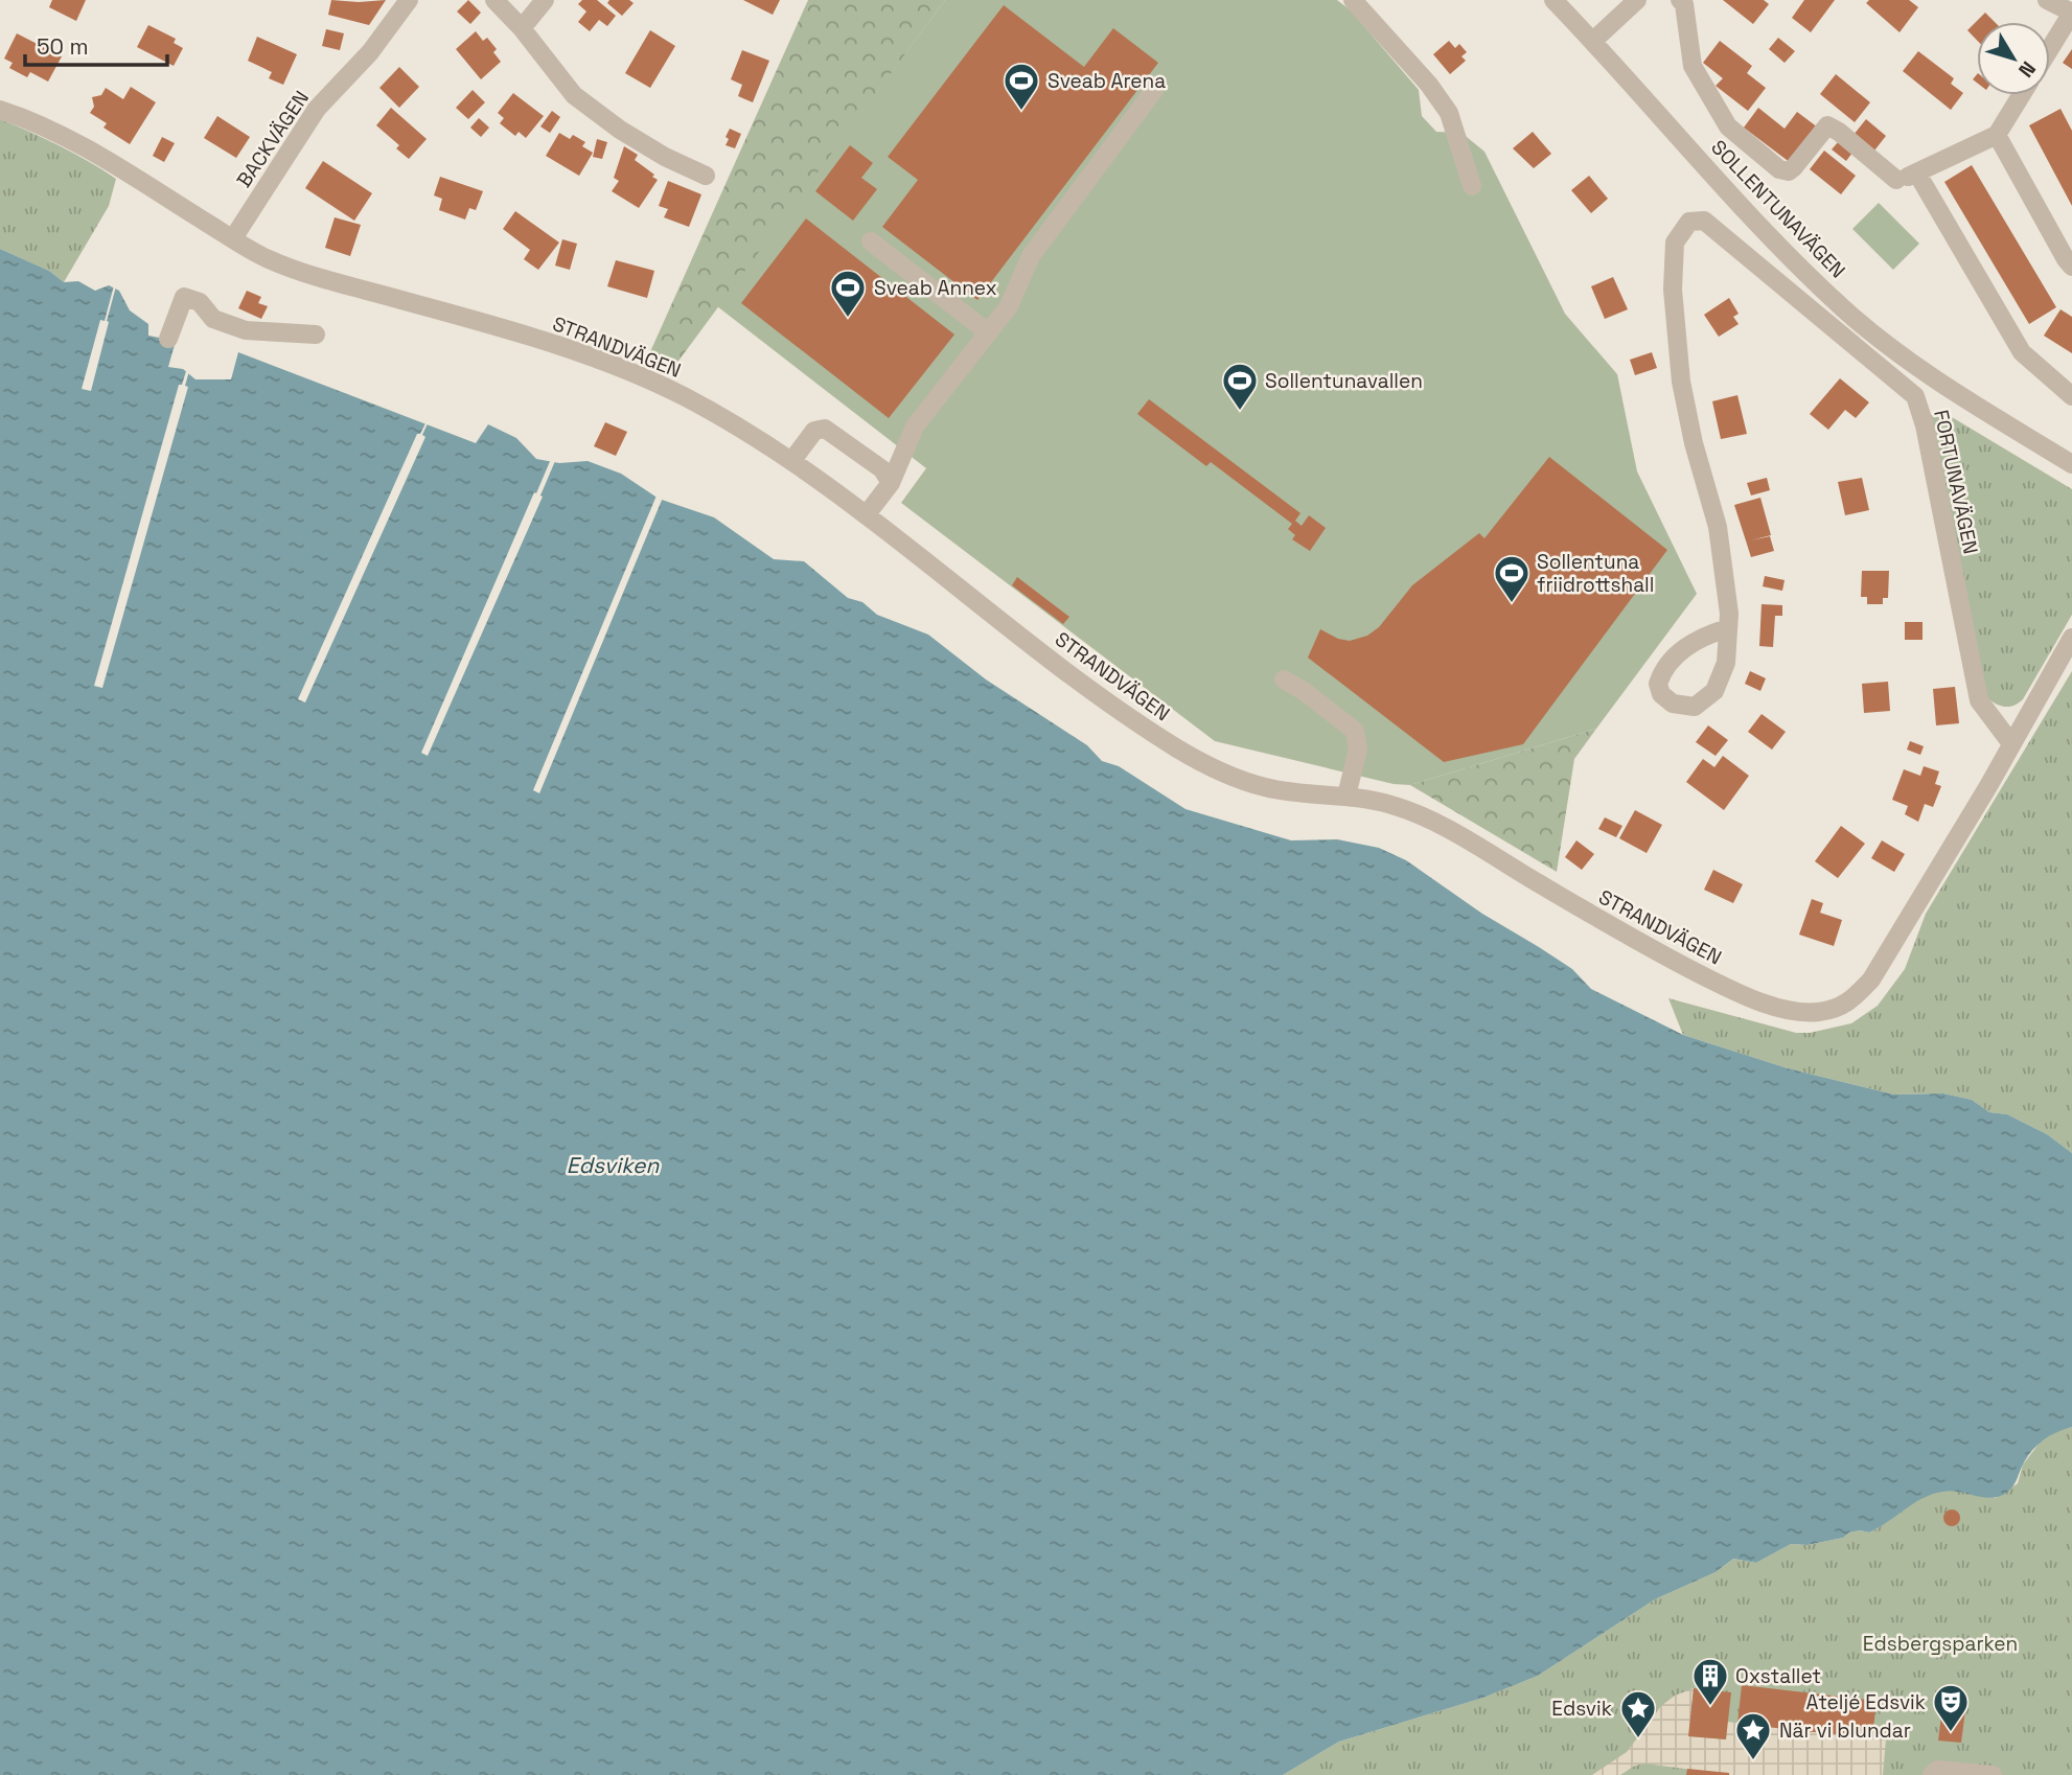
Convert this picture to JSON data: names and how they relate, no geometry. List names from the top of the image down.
{
  "streets": {
    "street": [
      "BACKVÄGEN",
      "SOLLENTUNAVÄGEN",
      "STRANDVÄGEN",
      "FORTUNAVÄGEN"
    ]
  },
  "crossings": [
    ["BACKVÄGEN", "STRANDVÄGEN"],
    ["STRANDVÄGEN", "FORTUNAVÄGEN"]
  ],
  "water": ["Edsviken"],
  "parks": ["Edsbergsparken"],
  "places": {
    "sports": [
      "Sveab Arena",
      "Sveab Annex",
      "Sollentunavallen",
      "Sollentuna friidrottshall"
    ],
    "building": ["Oxstallet"],
    "theatre": ["Ateljé Edsvik"],
    "place": ["Edsvik", "När vi blundar"]
  },
  "scale_bar": "50 m",
  "north": "bottom right"
}
